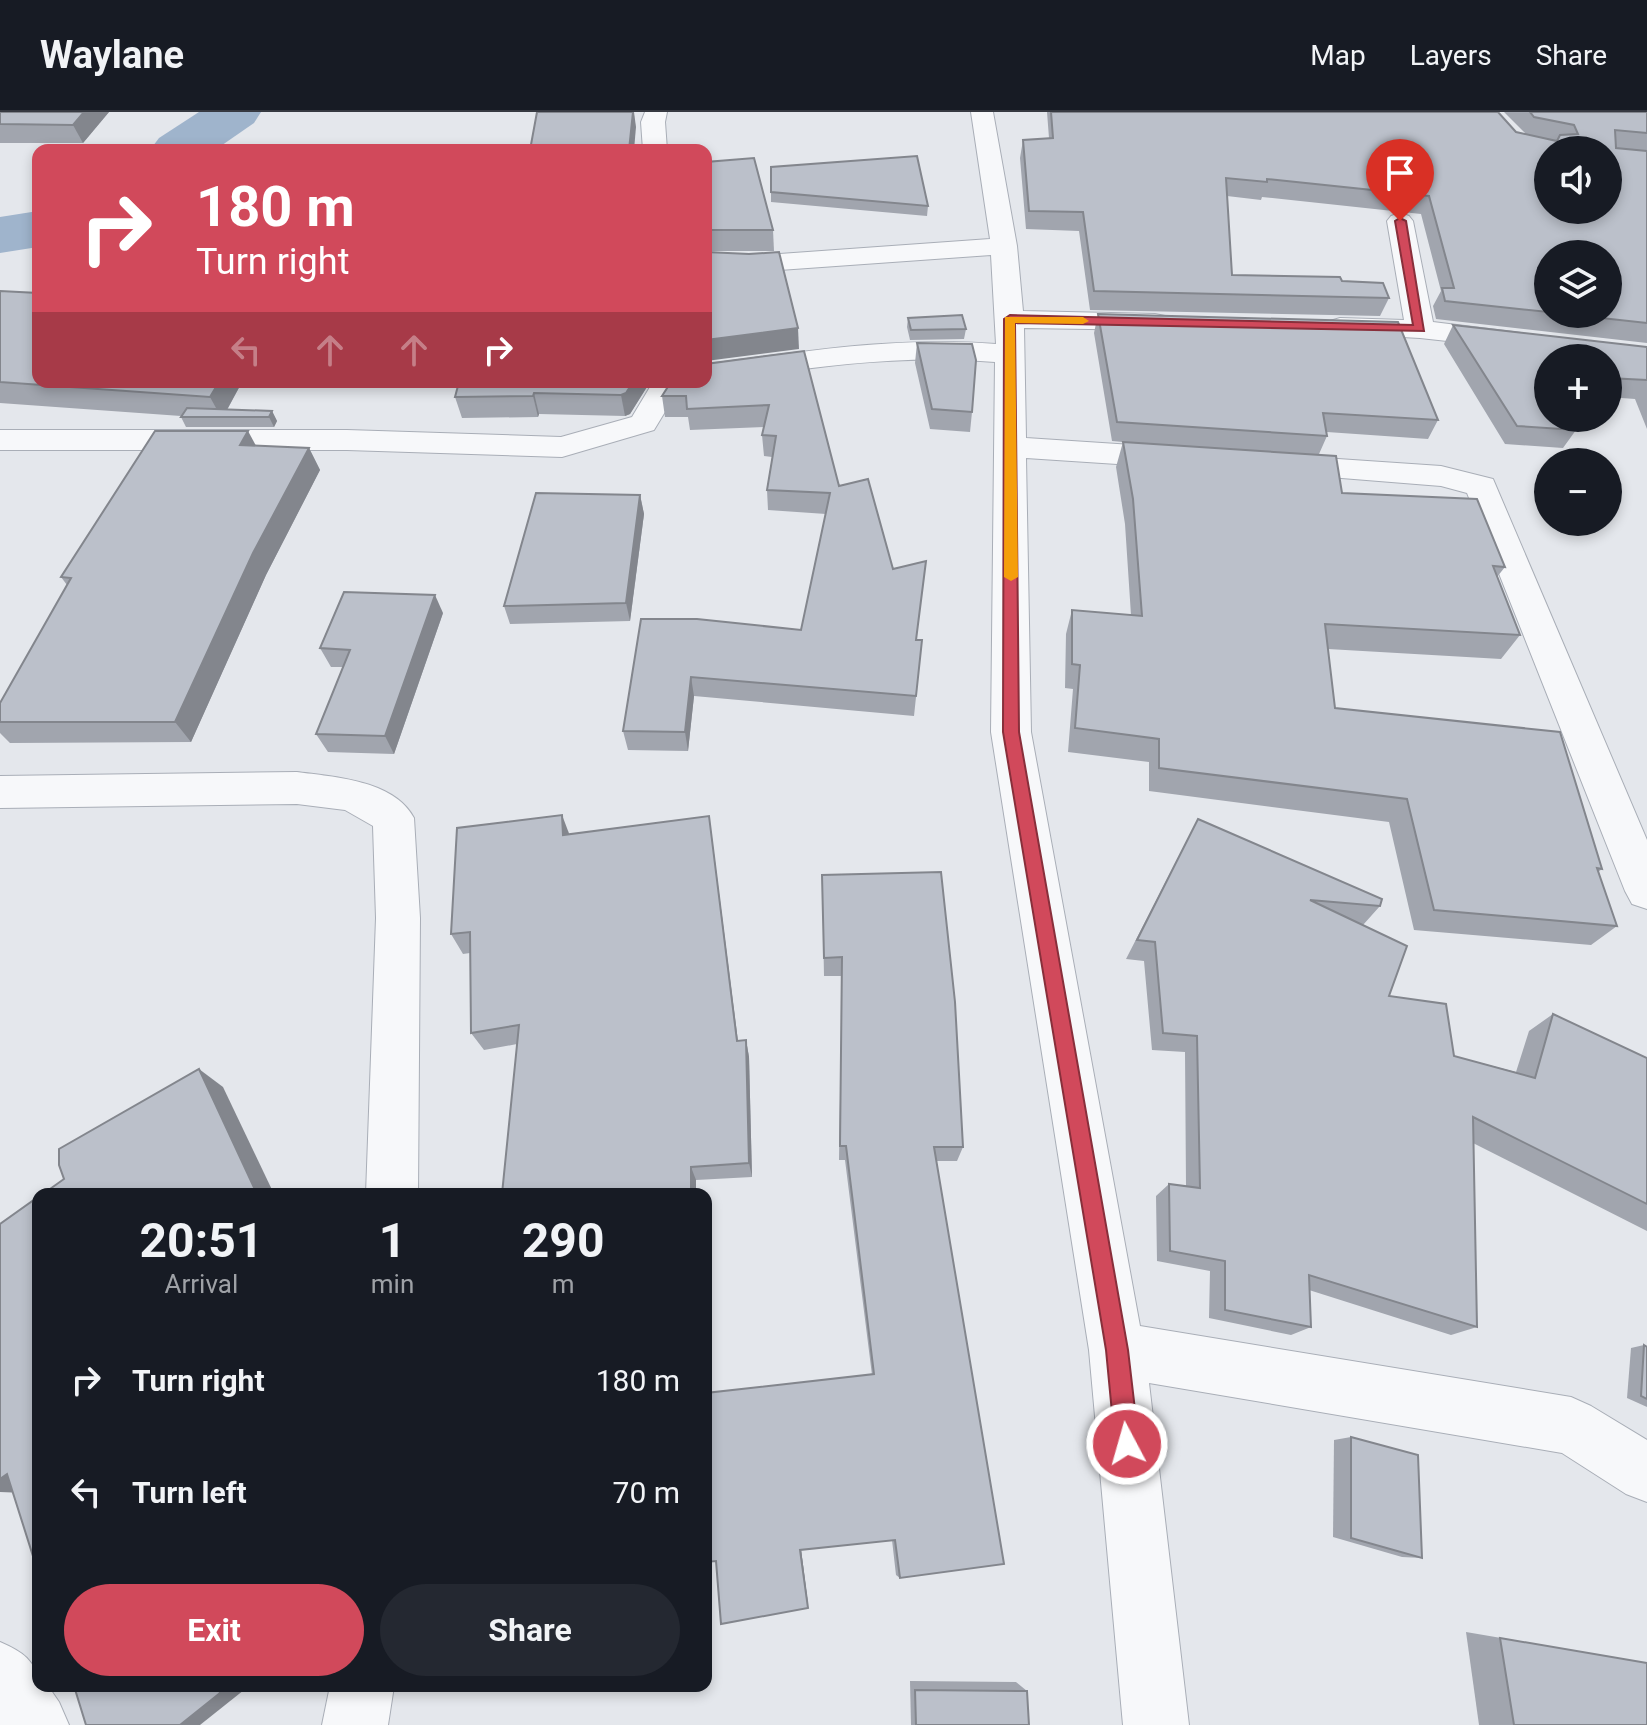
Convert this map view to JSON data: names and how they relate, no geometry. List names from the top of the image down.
{
  "page": {
    "header": "Waylane",
    "nav": ["Map", "Layers", "Share"],
    "map_buttons": ["+", "−"],
    "turn": ["180 m", "Turn right"],
    "eta": [
      "20:51",
      "Arrival",
      "1",
      "min",
      "290",
      "m"
    ],
    "list": [
      {
        "name": "Turn right",
        "value": "180 m"
      },
      {
        "name": "Turn left",
        "value": "70 m"
      }
    ],
    "buttons": ["Exit", "Share"]
  }
}
